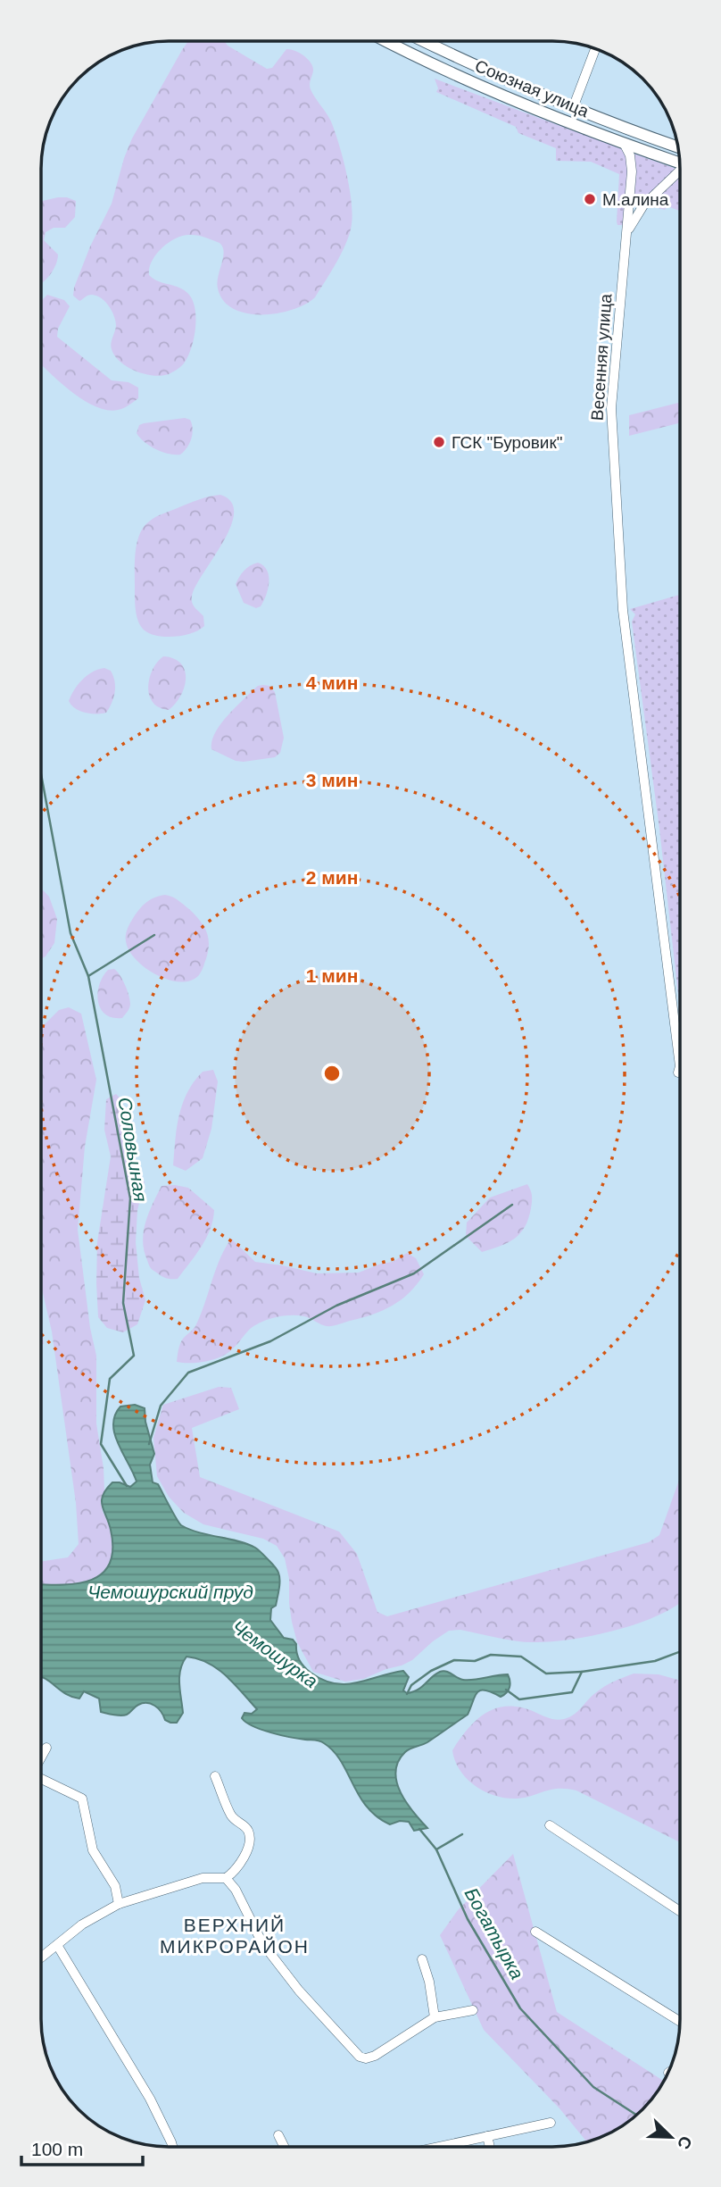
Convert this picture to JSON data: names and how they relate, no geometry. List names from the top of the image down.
{
  "streets": {
    "main road": ["Союзная улица"],
    "street": ["Весенняя улица"]
  },
  "crossings": [
    ["Союзная улица", "Весенняя улица"]
  ],
  "districts": ["ВЕРХНИЙ МИКРОРАЙОН"],
  "water": [
    "Соловьиная",
    "Чемошурский пруд",
    "Чемошурка",
    "Богатырка"
  ],
  "places": ["М.алина", "ГСК \"Буровик\""],
  "scale_bar": "100 m",
  "north": "bottom right",
  "rings": [
    "4 мин",
    "3 мин",
    "2 мин",
    "1 мин"
  ]
}
